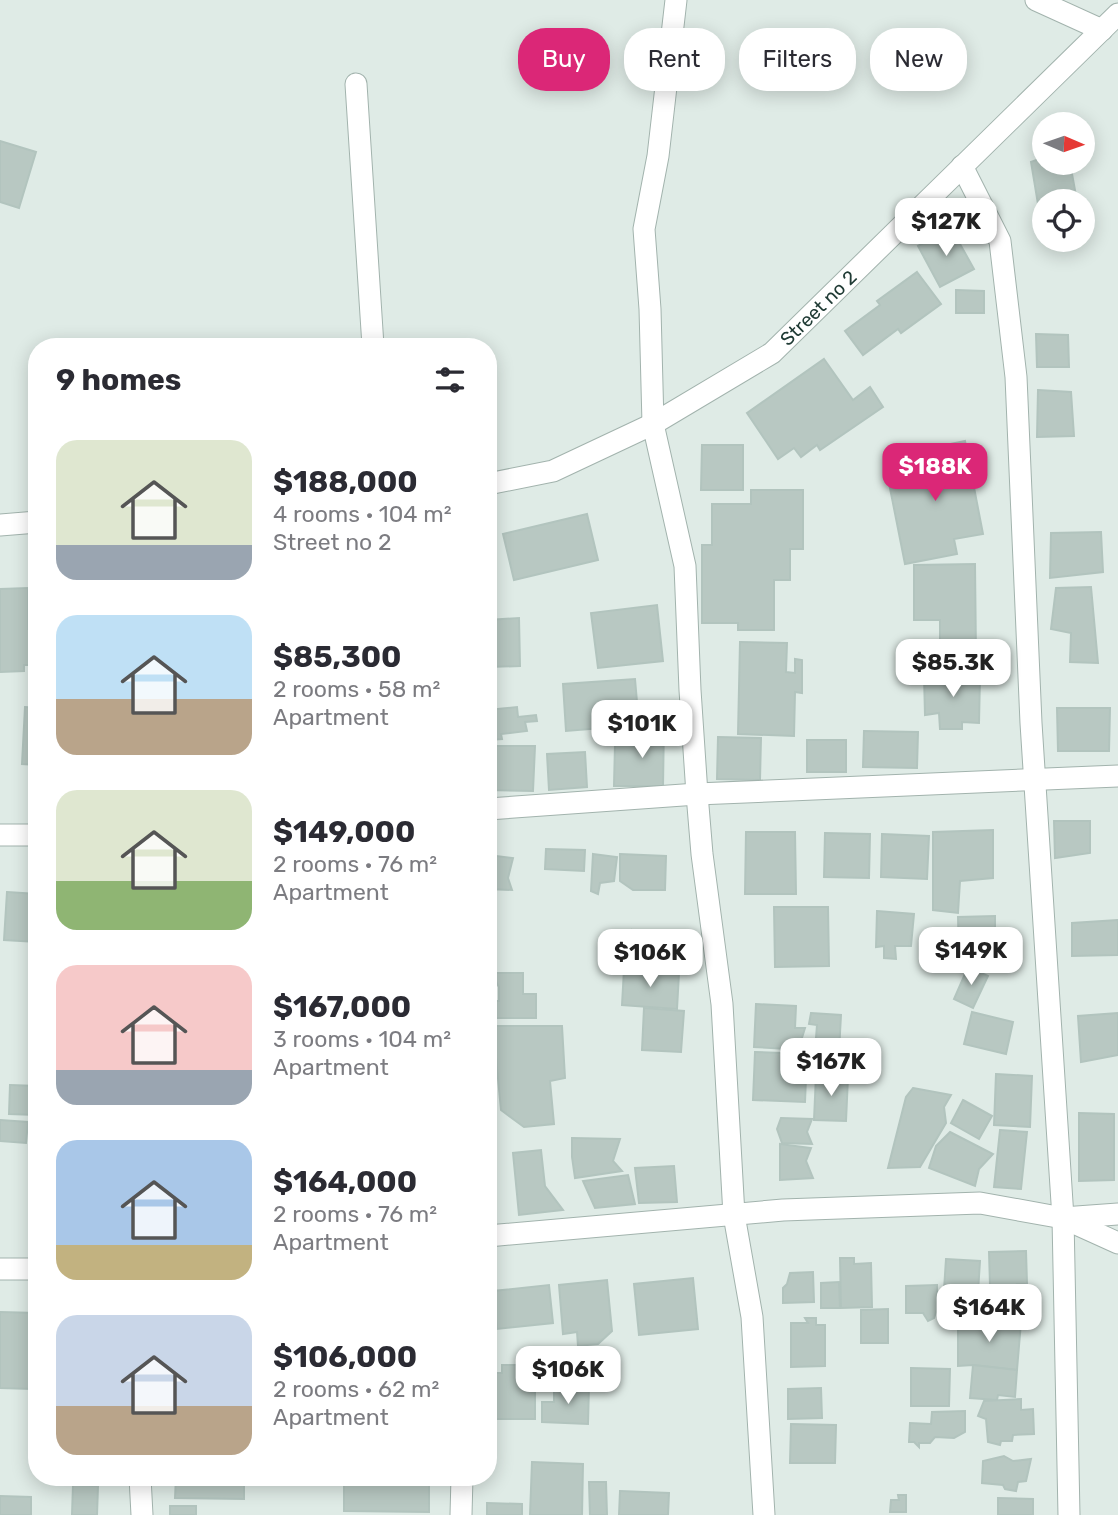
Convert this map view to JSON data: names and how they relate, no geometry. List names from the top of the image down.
{
  "streets": {
    "street": ["Street no 2"]
  },
  "north": "right",
  "page": {
    "chip": [
      "Buy",
      "Rent",
      "Filters",
      "New"
    ],
    "price": [
      "$127K",
      "$188K",
      "$85.3K",
      "$101K",
      "$149K",
      "$106K",
      "$167K",
      "$164K",
      "$106K"
    ],
    "heading": "9 homes",
    "list": [
      {
        "name": "$188,000",
        "note": "4 rooms · 104 m² · Street no 2"
      },
      {
        "name": "$85,300",
        "note": "2 rooms · 58 m² · Apartment"
      },
      {
        "name": "$149,000",
        "note": "2 rooms · 76 m² · Apartment"
      },
      {
        "name": "$167,000",
        "note": "3 rooms · 104 m² · Apartment"
      },
      {
        "name": "$164,000",
        "note": "2 rooms · 76 m² · Apartment"
      },
      {
        "name": "$106,000",
        "note": "2 rooms · 62 m² · Apartment"
      }
    ]
  }
}
